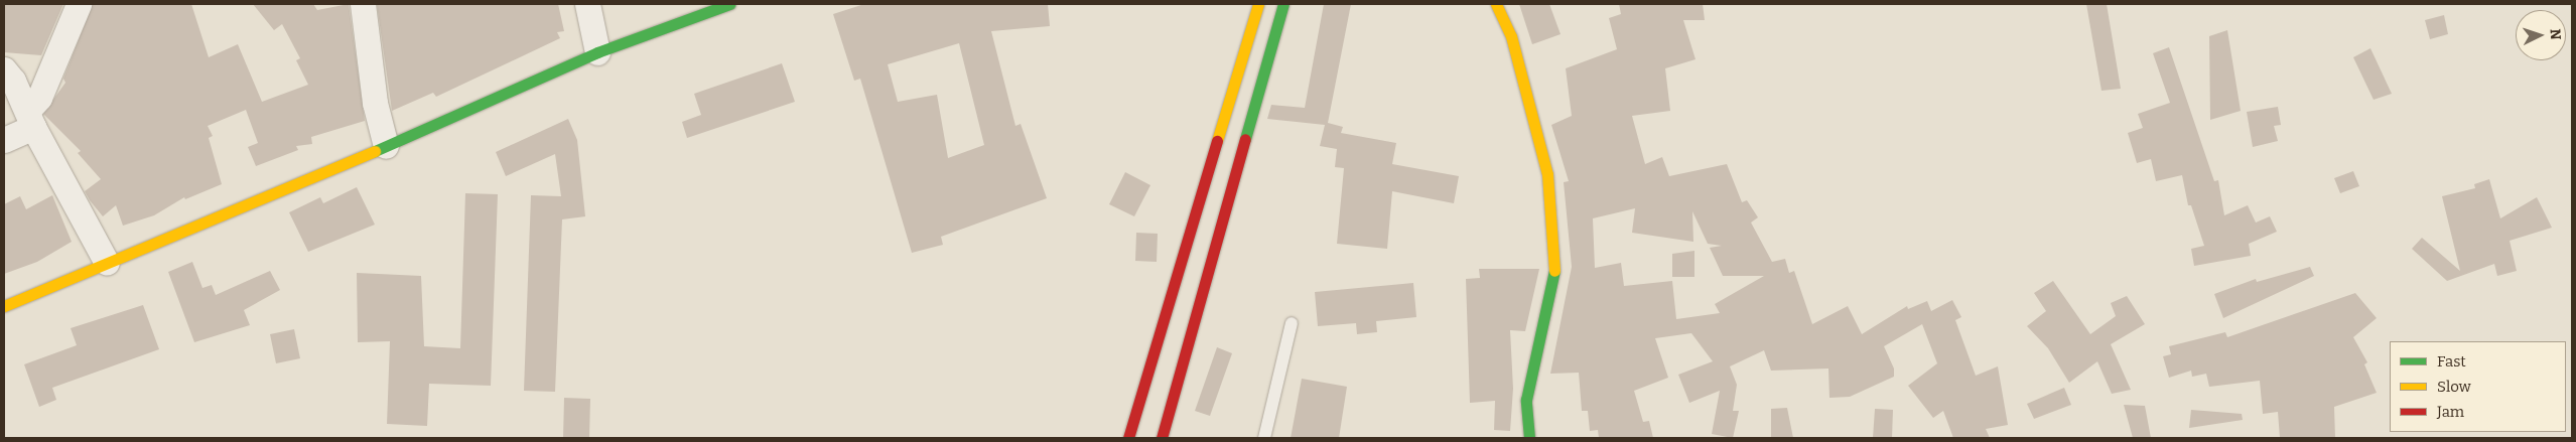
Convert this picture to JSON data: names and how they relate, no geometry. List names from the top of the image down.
{
  "legend": ["Fast", "Slow", "Jam"],
  "north": "right"
}
